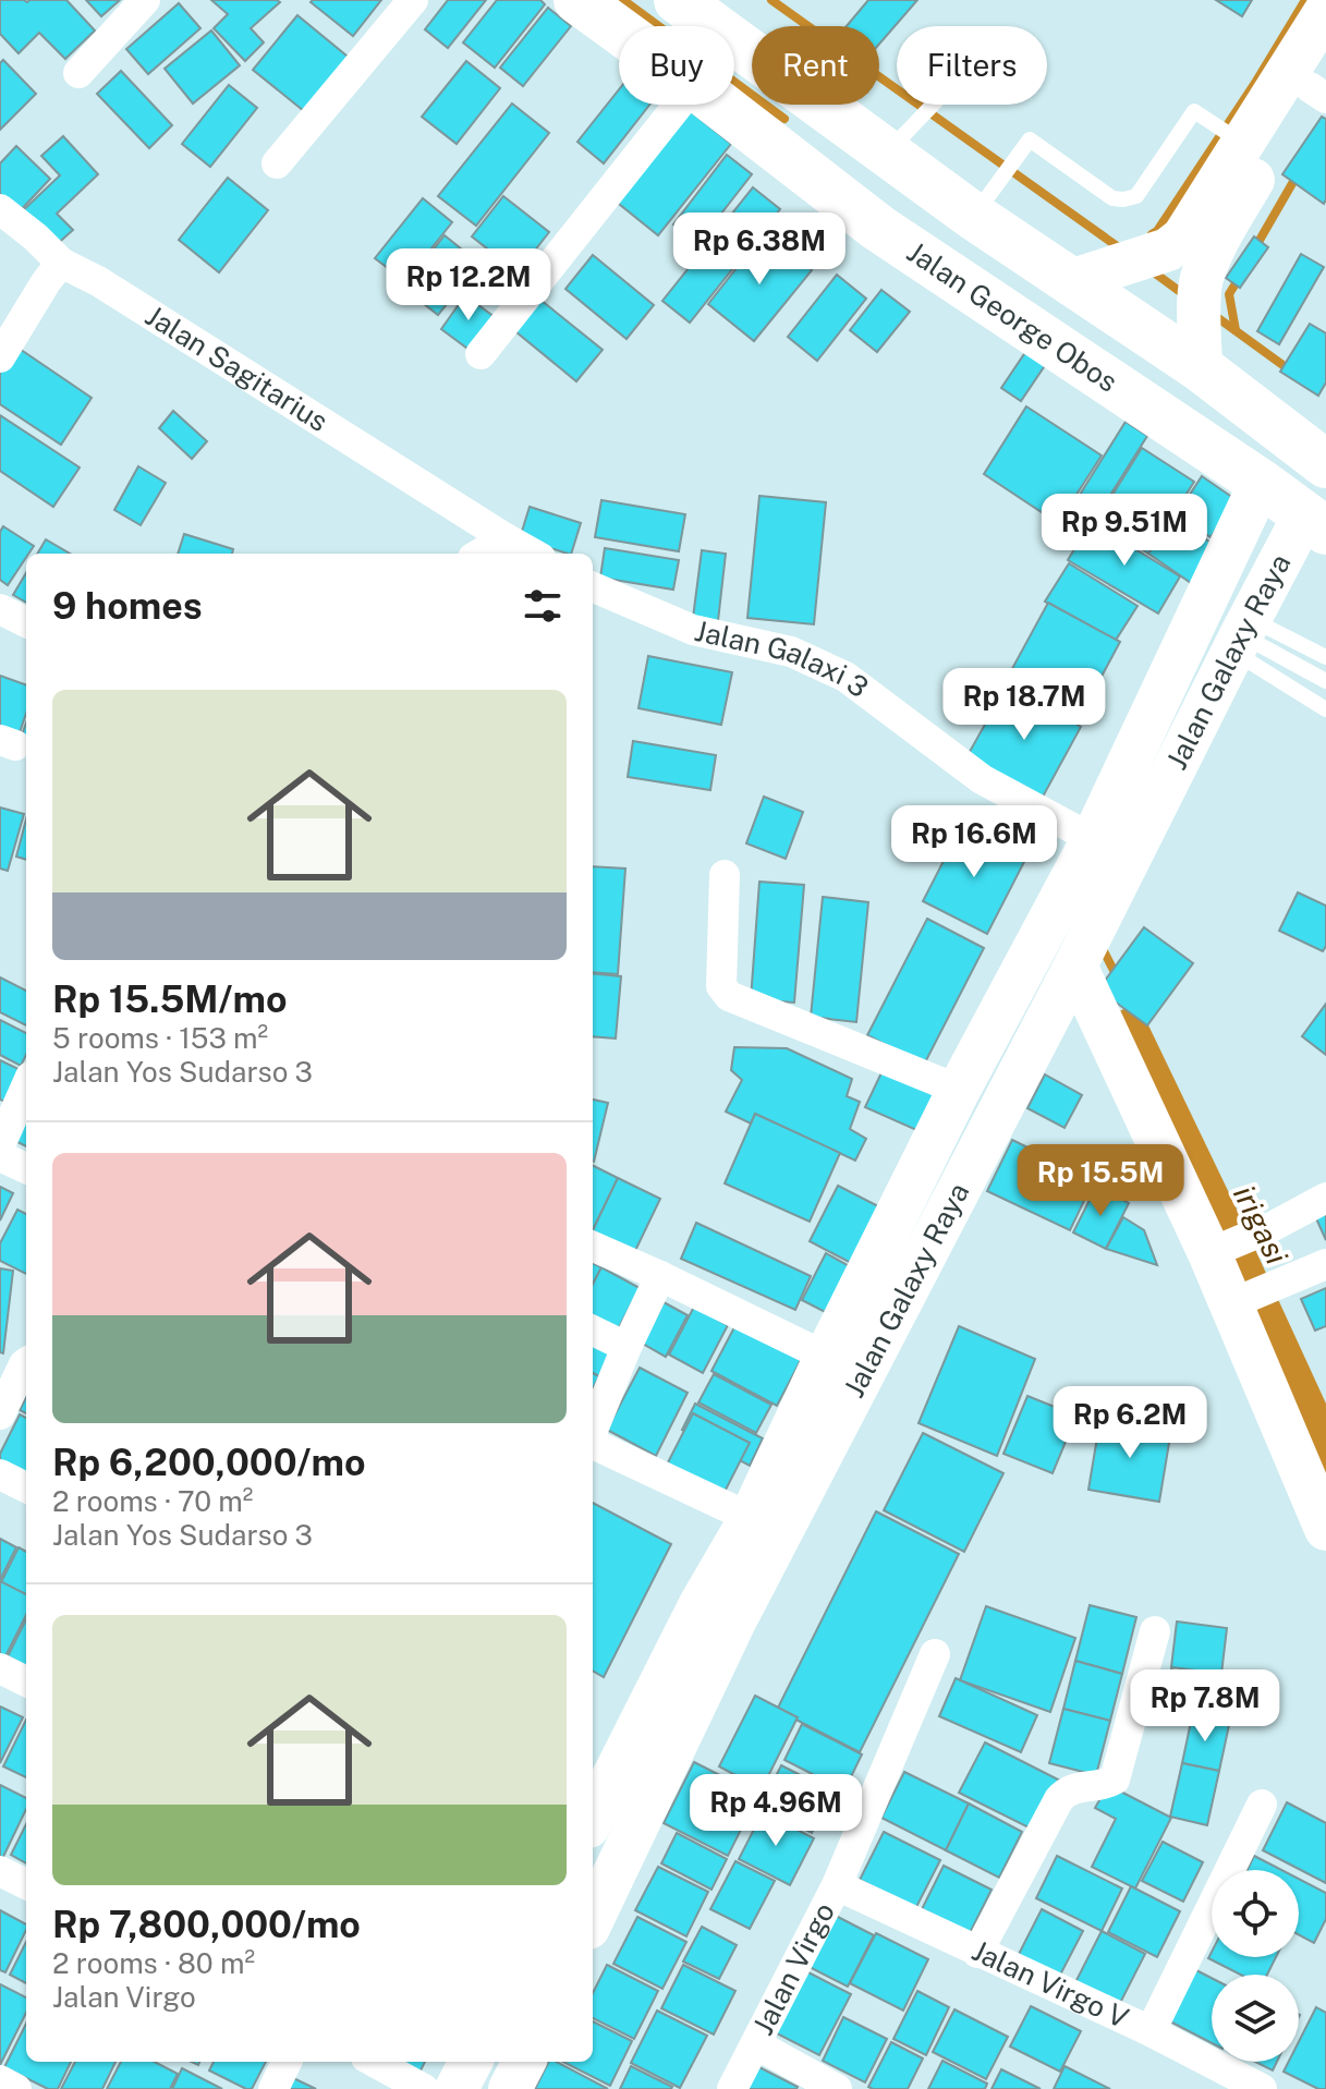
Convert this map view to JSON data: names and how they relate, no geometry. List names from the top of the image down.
{
  "streets": {
    "main road": ["Jalan George Obos"],
    "street": [
      "Jalan Sagitarius",
      "Jalan Galaxy Raya",
      "Jalan Galaxi 3",
      "Jalan Virgo",
      "Jalan Virgo V"
    ]
  },
  "crossings": [
    ["Jalan George Obos", "Jalan Galaxy Raya"],
    ["Jalan Galaxy Raya", "Jalan Galaxi 3"],
    ["Jalan Virgo", "Jalan Virgo V"]
  ],
  "water": ["irigasi"],
  "page": {
    "chip": ["Buy", "Rent", "Filters"],
    "price": [
      "Rp 6.38M",
      "Rp 12.2M",
      "Rp 9.51M",
      "Rp 18.7M",
      "Rp 16.6M",
      "Rp 15.5M",
      "Rp 6.2M",
      "Rp 7.8M",
      "Rp 4.96M"
    ],
    "heading": "9 homes",
    "list": [
      {
        "name": "Rp 15.5M/mo",
        "note": "5 rooms · 153 m² · Jalan Yos Sudarso 3"
      },
      {
        "name": "Rp 6,200,000/mo",
        "note": "2 rooms · 70 m² · Jalan Yos Sudarso 3"
      },
      {
        "name": "Rp 7,800,000/mo",
        "note": "2 rooms · 80 m² · Jalan Virgo"
      }
    ]
  }
}
